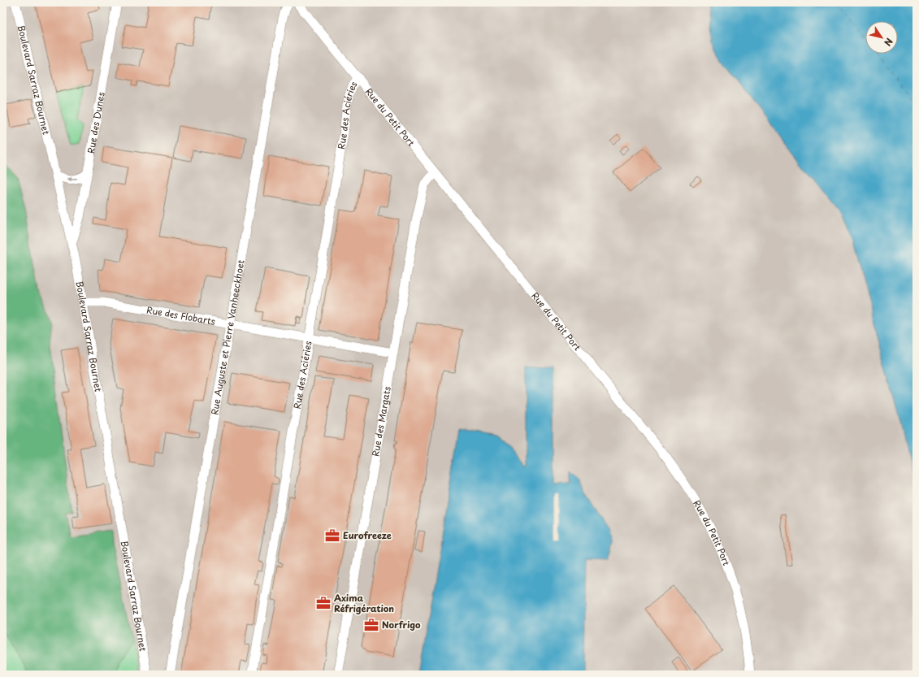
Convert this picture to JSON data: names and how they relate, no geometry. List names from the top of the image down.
{
  "streets": {
    "street": [
      "Boulevard Sarraz Bournet",
      "Rue des Aciéries",
      "Rue du Petit Port",
      "Rue des Dunes",
      "Rue des Flobarts",
      "Rue Auguste et Pierre Vanheeckhoet",
      "Rue des Margats"
    ]
  },
  "crossings": [
    ["Boulevard Sarraz Bournet", "Rue des Dunes"],
    ["Boulevard Sarraz Bournet", "Rue des Flobarts"],
    ["Rue des Aciéries", "Rue du Petit Port"],
    ["Rue des Aciéries", "Rue des Flobarts"],
    ["Rue du Petit Port", "Rue des Margats"],
    ["Rue des Flobarts", "Rue Auguste et Pierre Vanheeckhoet"],
    ["Rue des Flobarts", "Rue des Margats"]
  ],
  "places": {
    "office": ["Eurofreeze", "Axima Réfrigération", "Norfrigo"]
  },
  "north": "bottom right"
}
